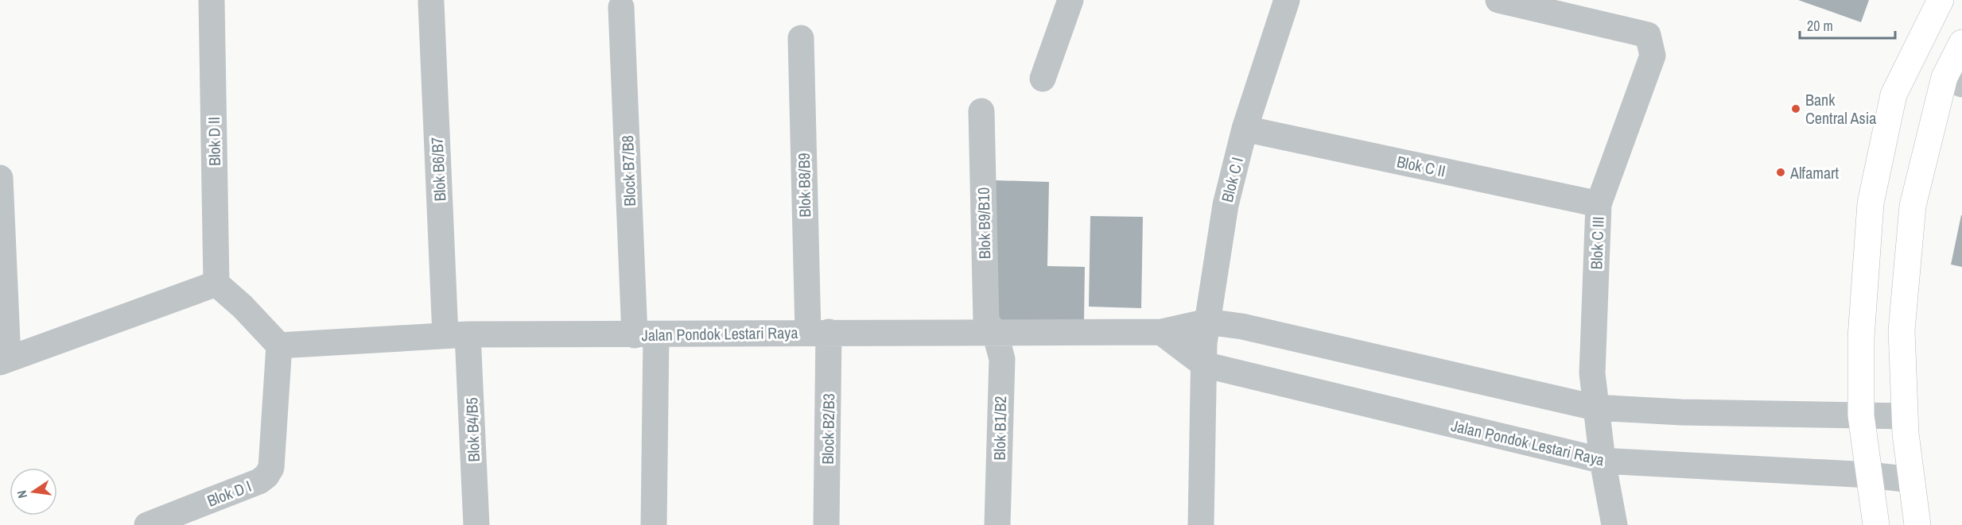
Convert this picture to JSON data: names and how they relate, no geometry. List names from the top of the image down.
{
  "streets": {
    "street": [
      "Blok D II",
      "Blok C II",
      "Blok B6/B7",
      "Block B7/B8",
      "Blok C I",
      "Blok B8/B9",
      "Blok B9/B10",
      "Blok C III",
      "Jalan Pondok Lestari Raya",
      "Blok B1/B2",
      "Block B2/B3",
      "Blok B4/B5",
      "Blok D I"
    ]
  },
  "crossings": [
    ["Blok C II", "Blok C I"],
    ["Blok C II", "Blok C III"],
    ["Blok B6/B7", "Jalan Pondok Lestari Raya"],
    ["Blok B6/B7", "Blok B4/B5"],
    ["Block B7/B8", "Jalan Pondok Lestari Raya"],
    ["Blok C I", "Jalan Pondok Lestari Raya"],
    ["Blok B8/B9", "Jalan Pondok Lestari Raya"],
    ["Blok B8/B9", "Block B2/B3"],
    ["Blok B9/B10", "Jalan Pondok Lestari Raya"],
    ["Blok B9/B10", "Blok B1/B2"],
    ["Blok C III", "Jalan Pondok Lestari Raya"],
    ["Jalan Pondok Lestari Raya", "Blok B1/B2"],
    ["Jalan Pondok Lestari Raya", "Block B2/B3"],
    ["Jalan Pondok Lestari Raya", "Blok B4/B5"],
    ["Jalan Pondok Lestari Raya", "Blok D I"]
  ],
  "places": ["Bank Central Asia", "Alfamart"],
  "scale_bar": "20 m",
  "north": "left"
}
